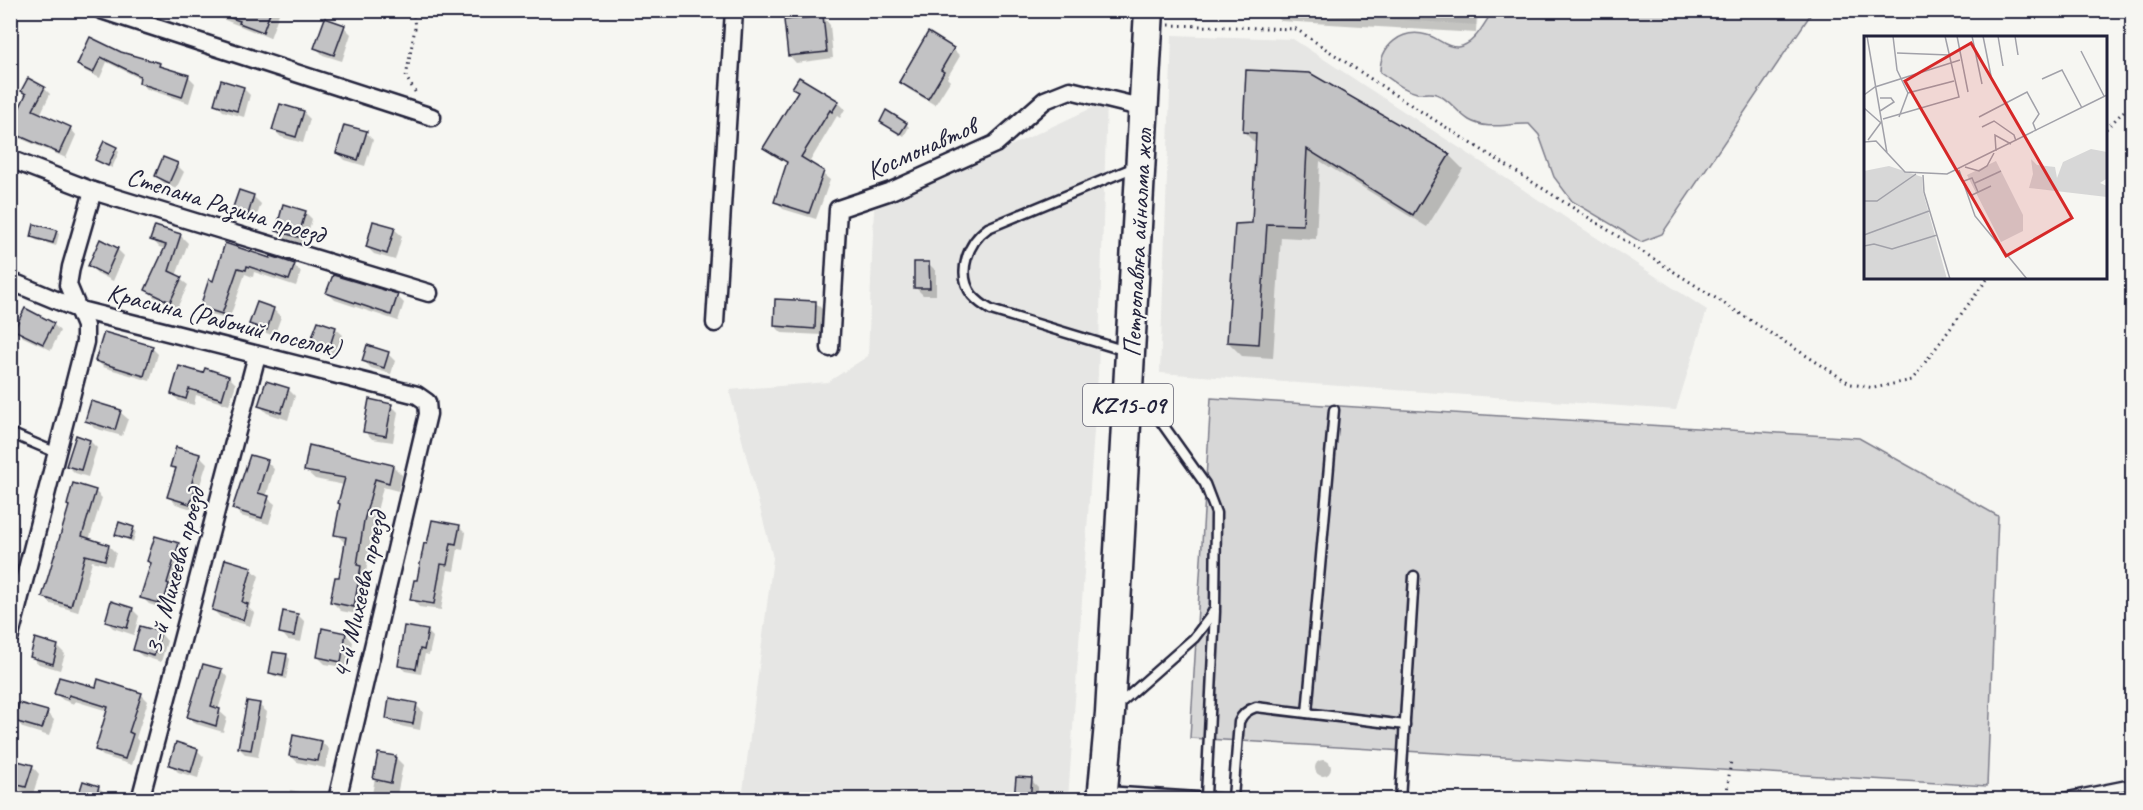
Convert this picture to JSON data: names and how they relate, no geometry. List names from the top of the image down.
{
  "streets": {
    "highway": ["Петропавлға айналма жол", "KZ15-09"],
    "street": [
      "Космонавтов",
      "Степана Разина проезд",
      "Красина (Рабочий поселок)",
      "3-й Михеева проезд",
      "4-й Михеева проезд"
    ]
  },
  "crossings": [
    ["Космонавтов", "Петропавлға айналма жол"],
    ["Красина (Рабочий поселок)", "3-й Михеева проезд"],
    ["Красина (Рабочий поселок)", "4-й Михеева проезд"]
  ]
}
